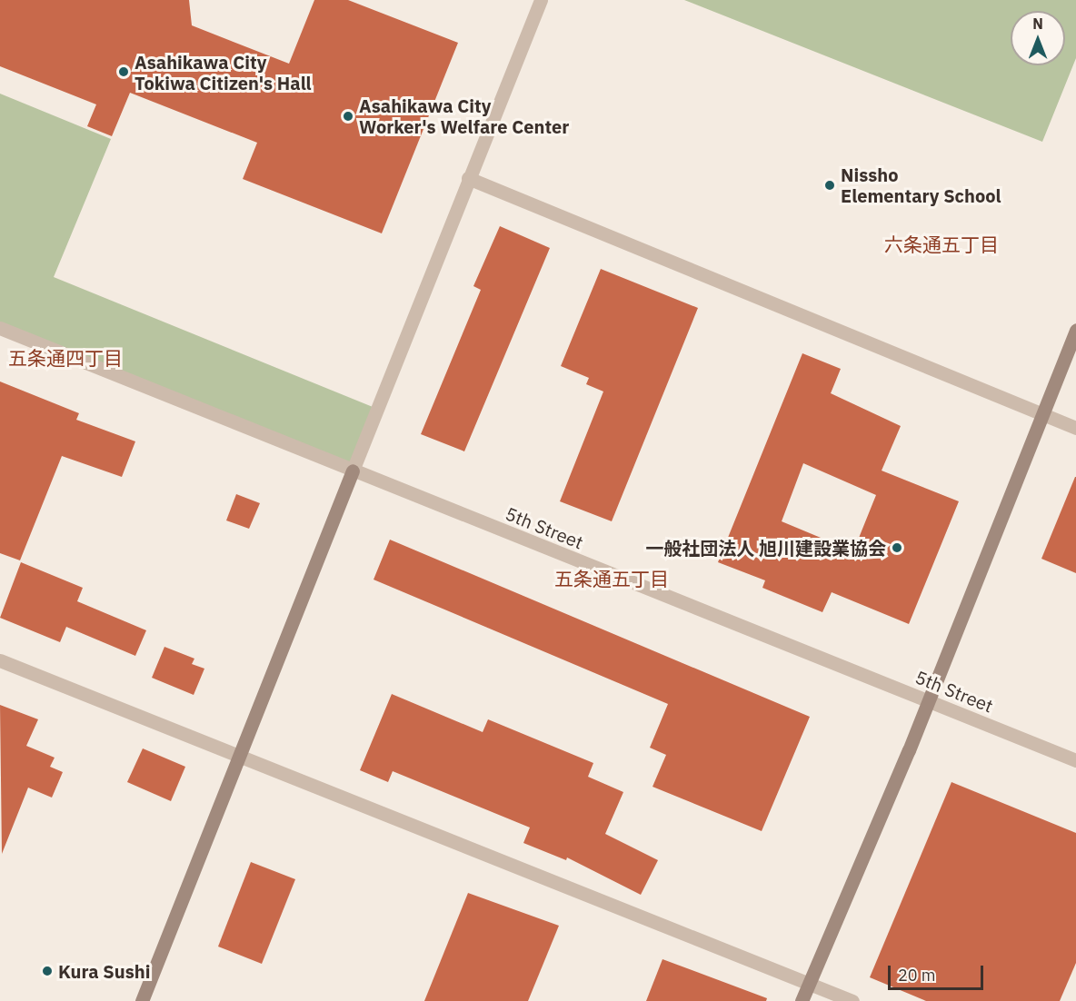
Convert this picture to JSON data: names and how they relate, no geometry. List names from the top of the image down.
{
  "streets": {
    "street": ["5th Street"]
  },
  "districts": ["六条通五丁目", "五条通四丁目", "五条通五丁目"],
  "places": [
    "Asahikawa City Tokiwa Citizen's Hall",
    "Asahikawa City Worker's Welfare Center",
    "Nissho Elementary School",
    "一般社団法人 旭川建設業協会",
    "Kura Sushi"
  ],
  "scale_bar": "20 m",
  "north": "top"
}
